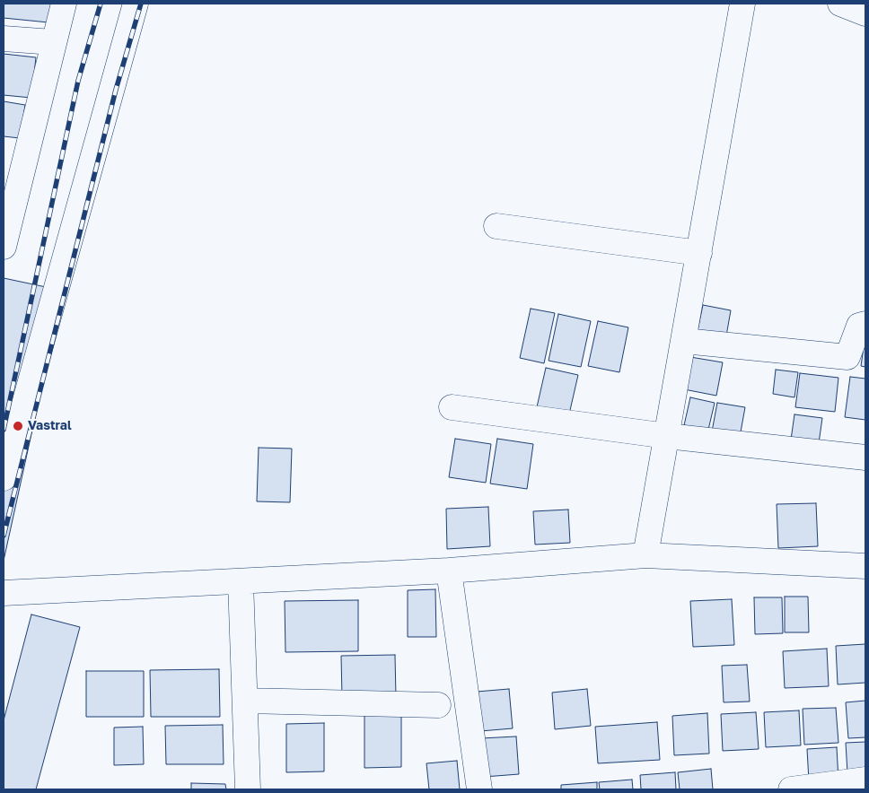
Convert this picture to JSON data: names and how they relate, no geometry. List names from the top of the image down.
{
  "places": ["Vastral"]
}
